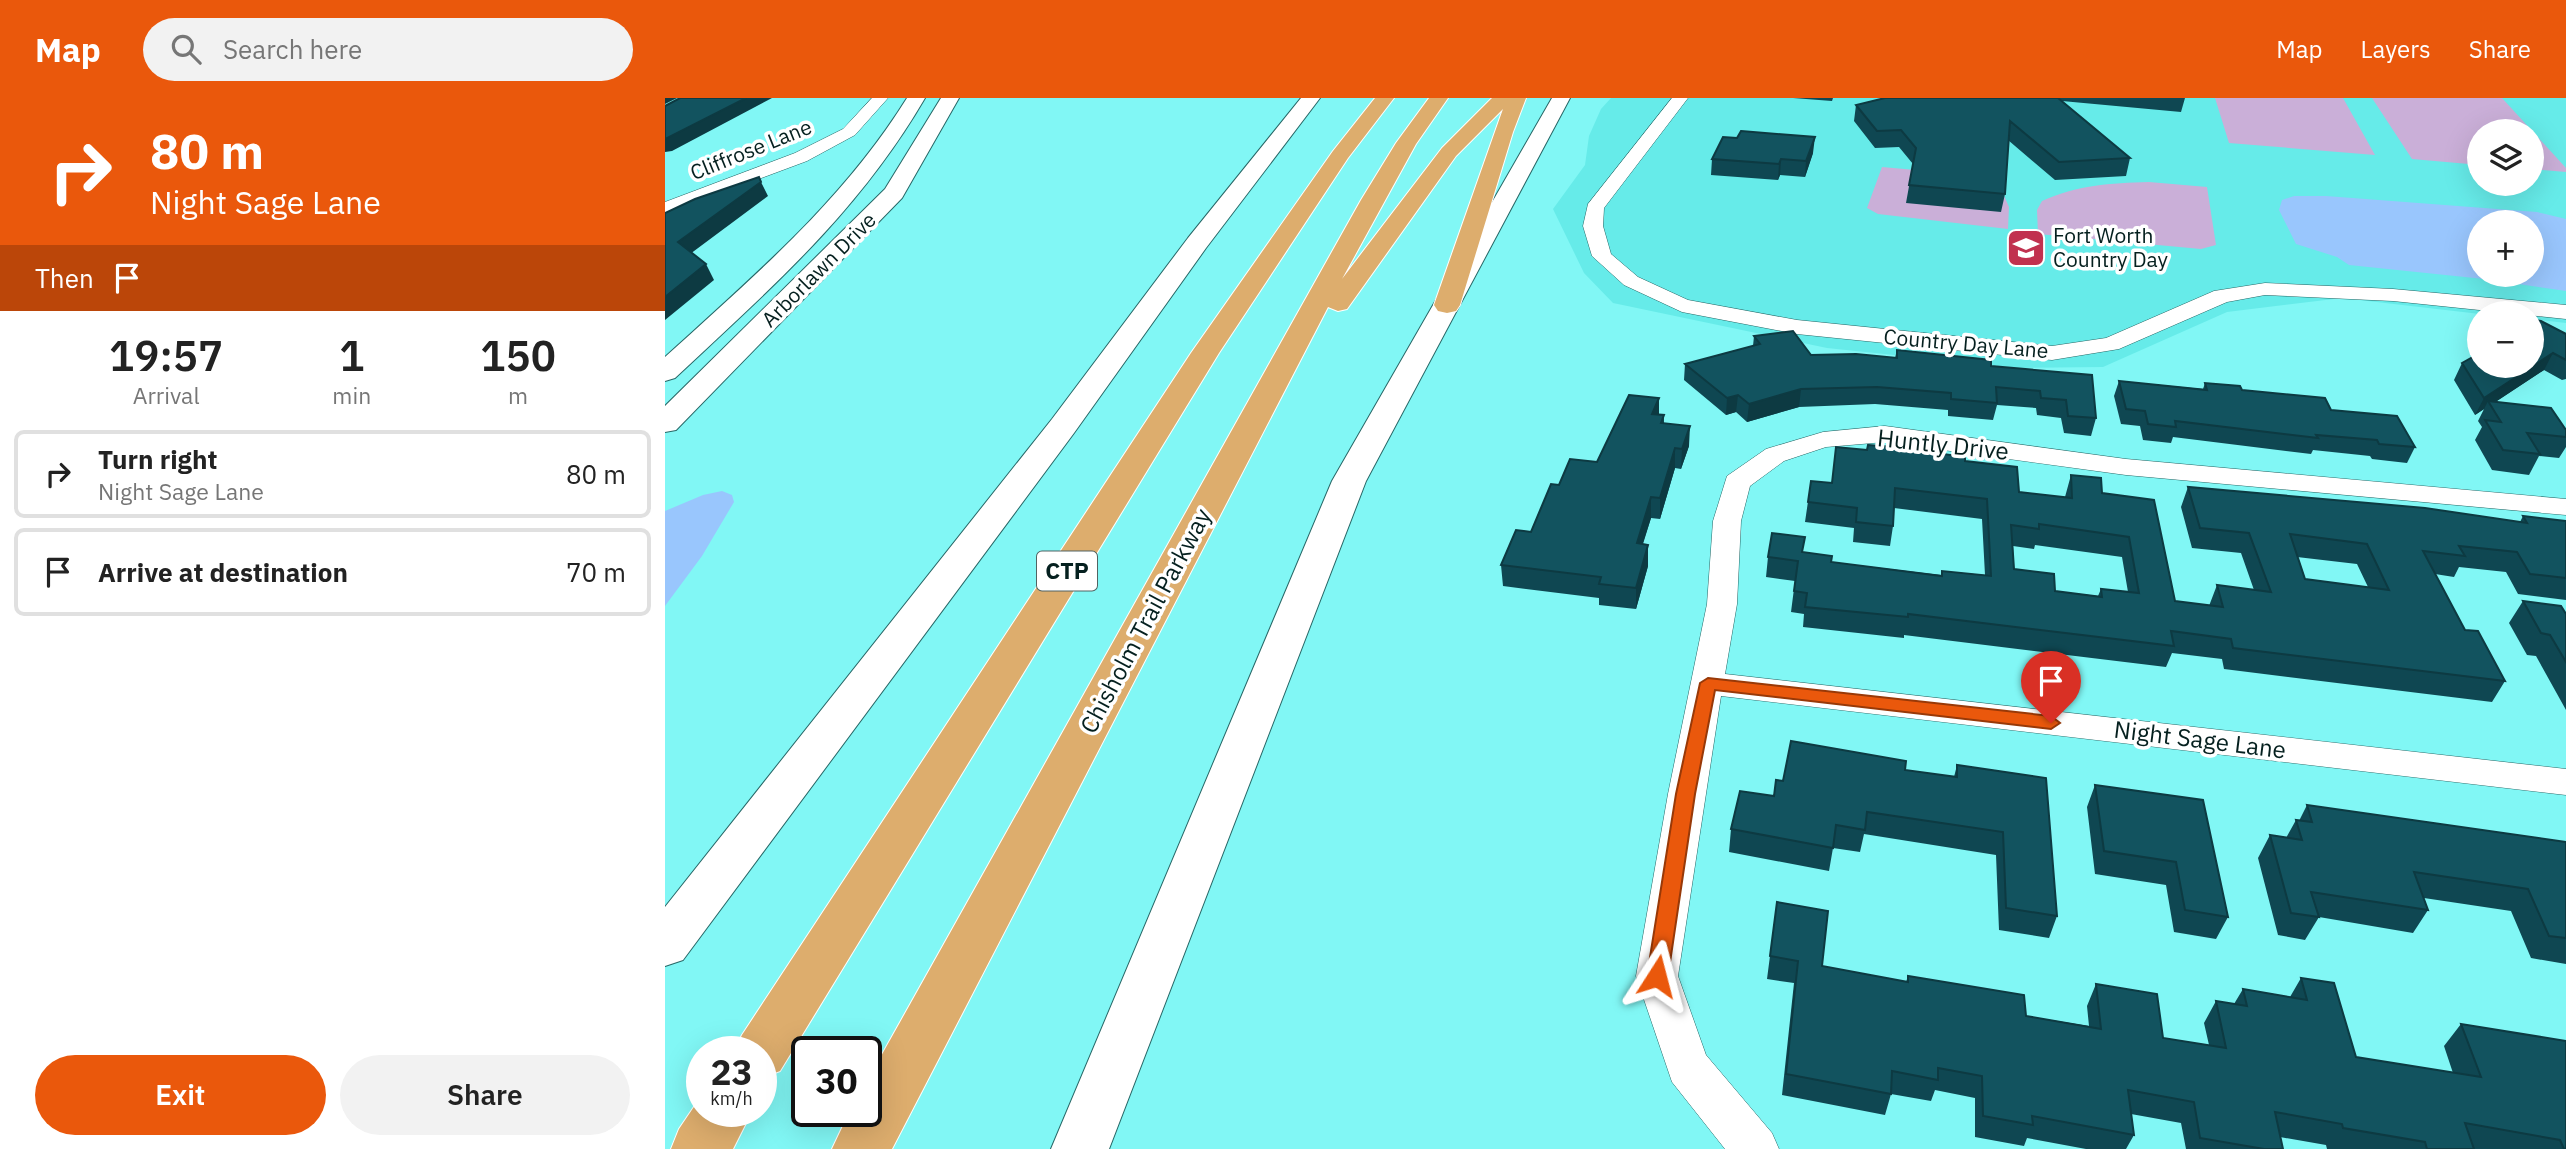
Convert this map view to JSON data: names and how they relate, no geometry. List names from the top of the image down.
{
  "streets": {
    "highway": ["CTP", "Chisholm Trail Parkway"],
    "main road": ["Arborlawn Drive"],
    "street": [
      "Cliffrose Lane",
      "Country Day Lane",
      "Huntly Drive",
      "Night Sage Lane"
    ]
  },
  "crossings": [
    ["Huntly Drive", "Night Sage Lane"]
  ],
  "places": {
    "school or university": ["Fort Worth Country Day"]
  },
  "page": {
    "header": "Map",
    "search": "Search here",
    "nav": ["Map", "Layers", "Share"],
    "turn": ["80 m", "Night Sage Lane"],
    "map_buttons": ["+", "−"],
    "then": "Then",
    "eta": [
      "19:57",
      "Arrival",
      "1",
      "min",
      "150",
      "m"
    ],
    "list": [
      {
        "name": "Turn right",
        "note": "Night Sage Lane",
        "value": "80 m"
      },
      {
        "name": "Arrive at destination",
        "value": "70 m"
      }
    ],
    "speed": "23 km/h",
    "limit": "30",
    "buttons": ["Exit", "Share"]
  }
}
